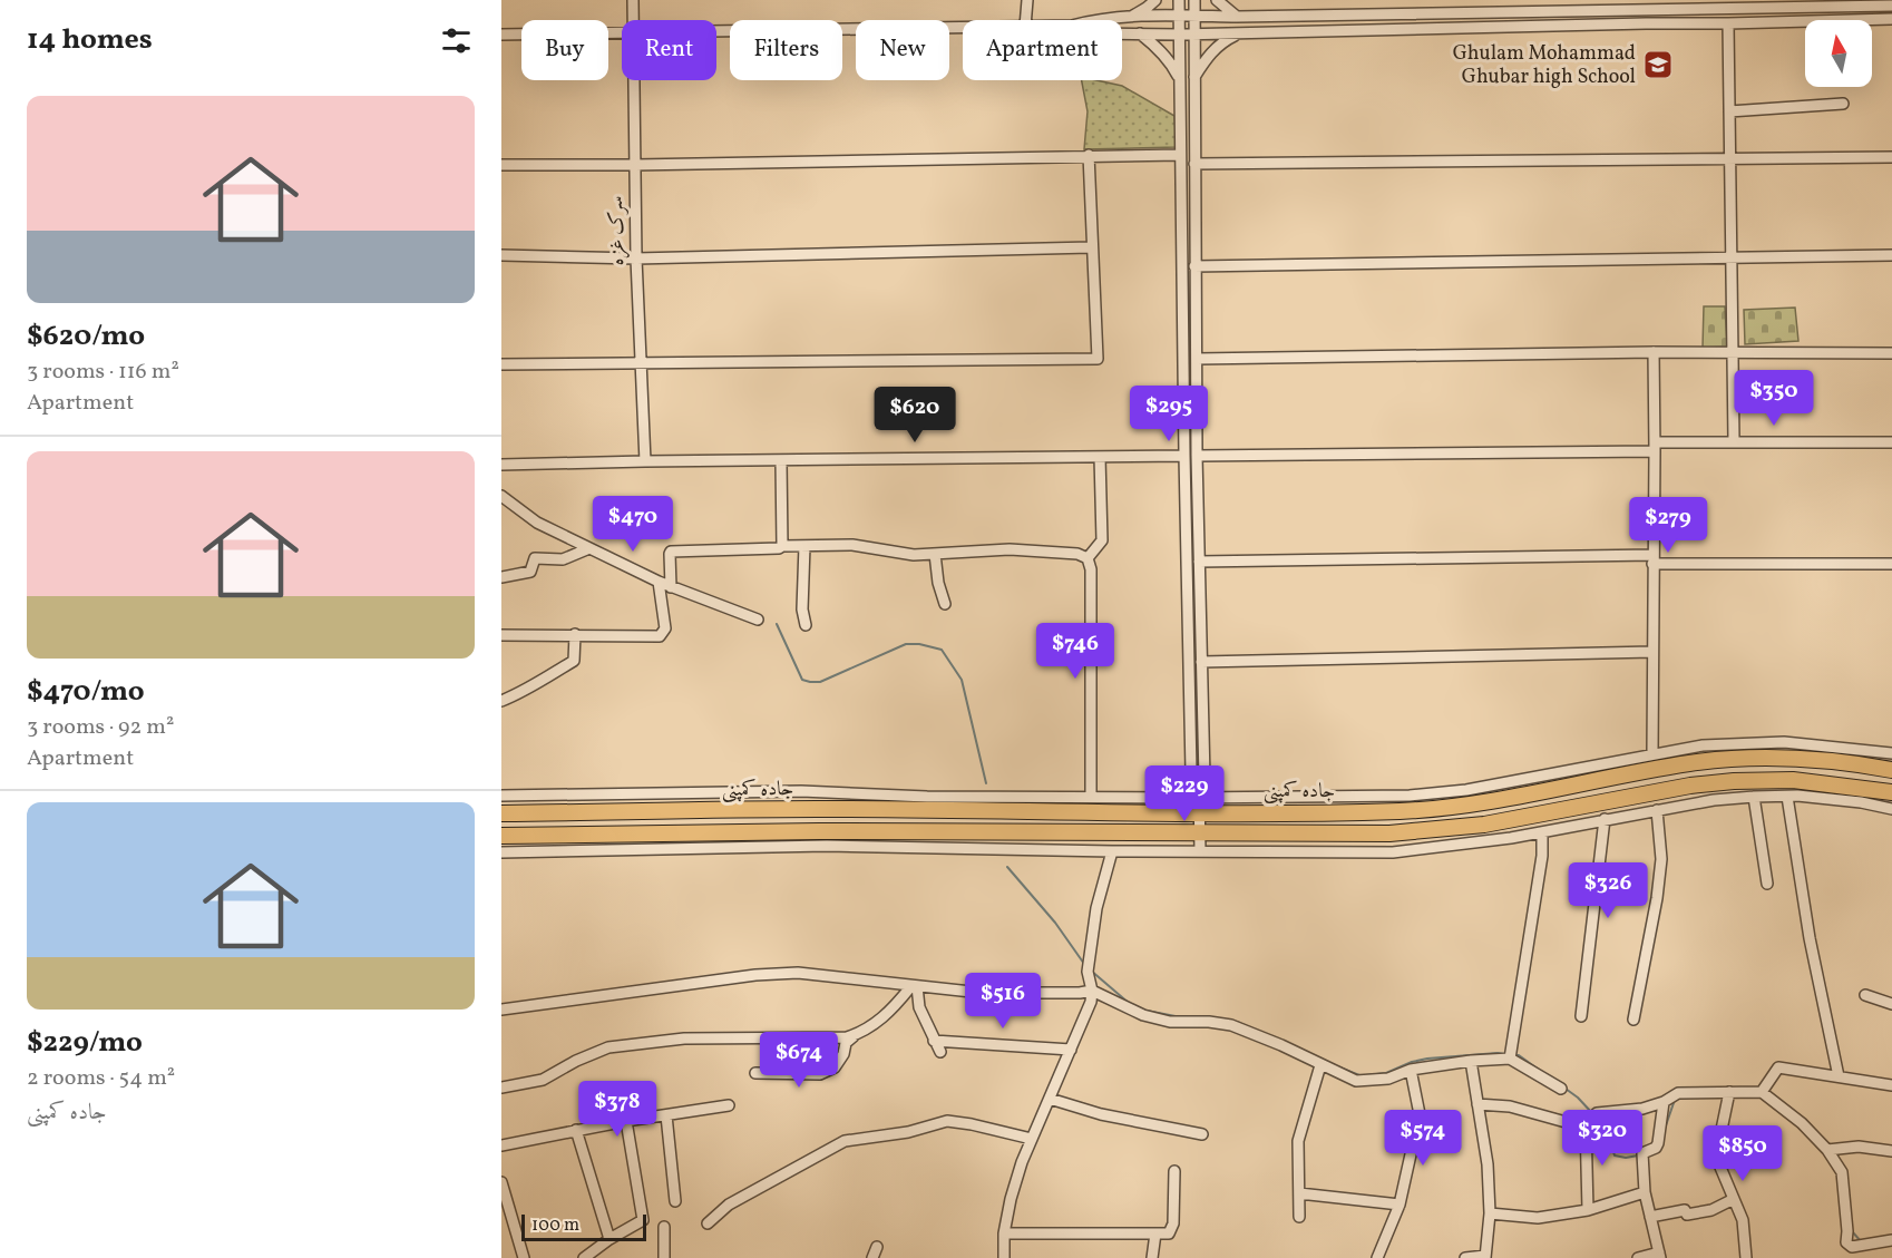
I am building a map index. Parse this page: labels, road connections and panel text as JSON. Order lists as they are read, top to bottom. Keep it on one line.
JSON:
{"streets":{"highway":["جاده کمپنی"],"street":["سرک غزه"]},"places":{"school or university":["Ghulam Mohammad Ghubar high School"]},"scale_bar":"100 m","north":"top","page":{"heading":"14 homes","chip":["Buy","Rent","Filters","New","Apartment"],"list":[{"name":"$620/mo","note":"3 rooms · 116 m² · Apartment"},{"name":"$470/mo","note":"3 rooms · 92 m² · Apartment"},{"name":"$229/mo","note":"2 rooms · 54 m² · جاده کمپنی"}],"price":["$350","$295","$620","$470","$279","$746","$229","$326","$516","$674","$378","$574","$320","$850"],"scale":"100 m"}}
